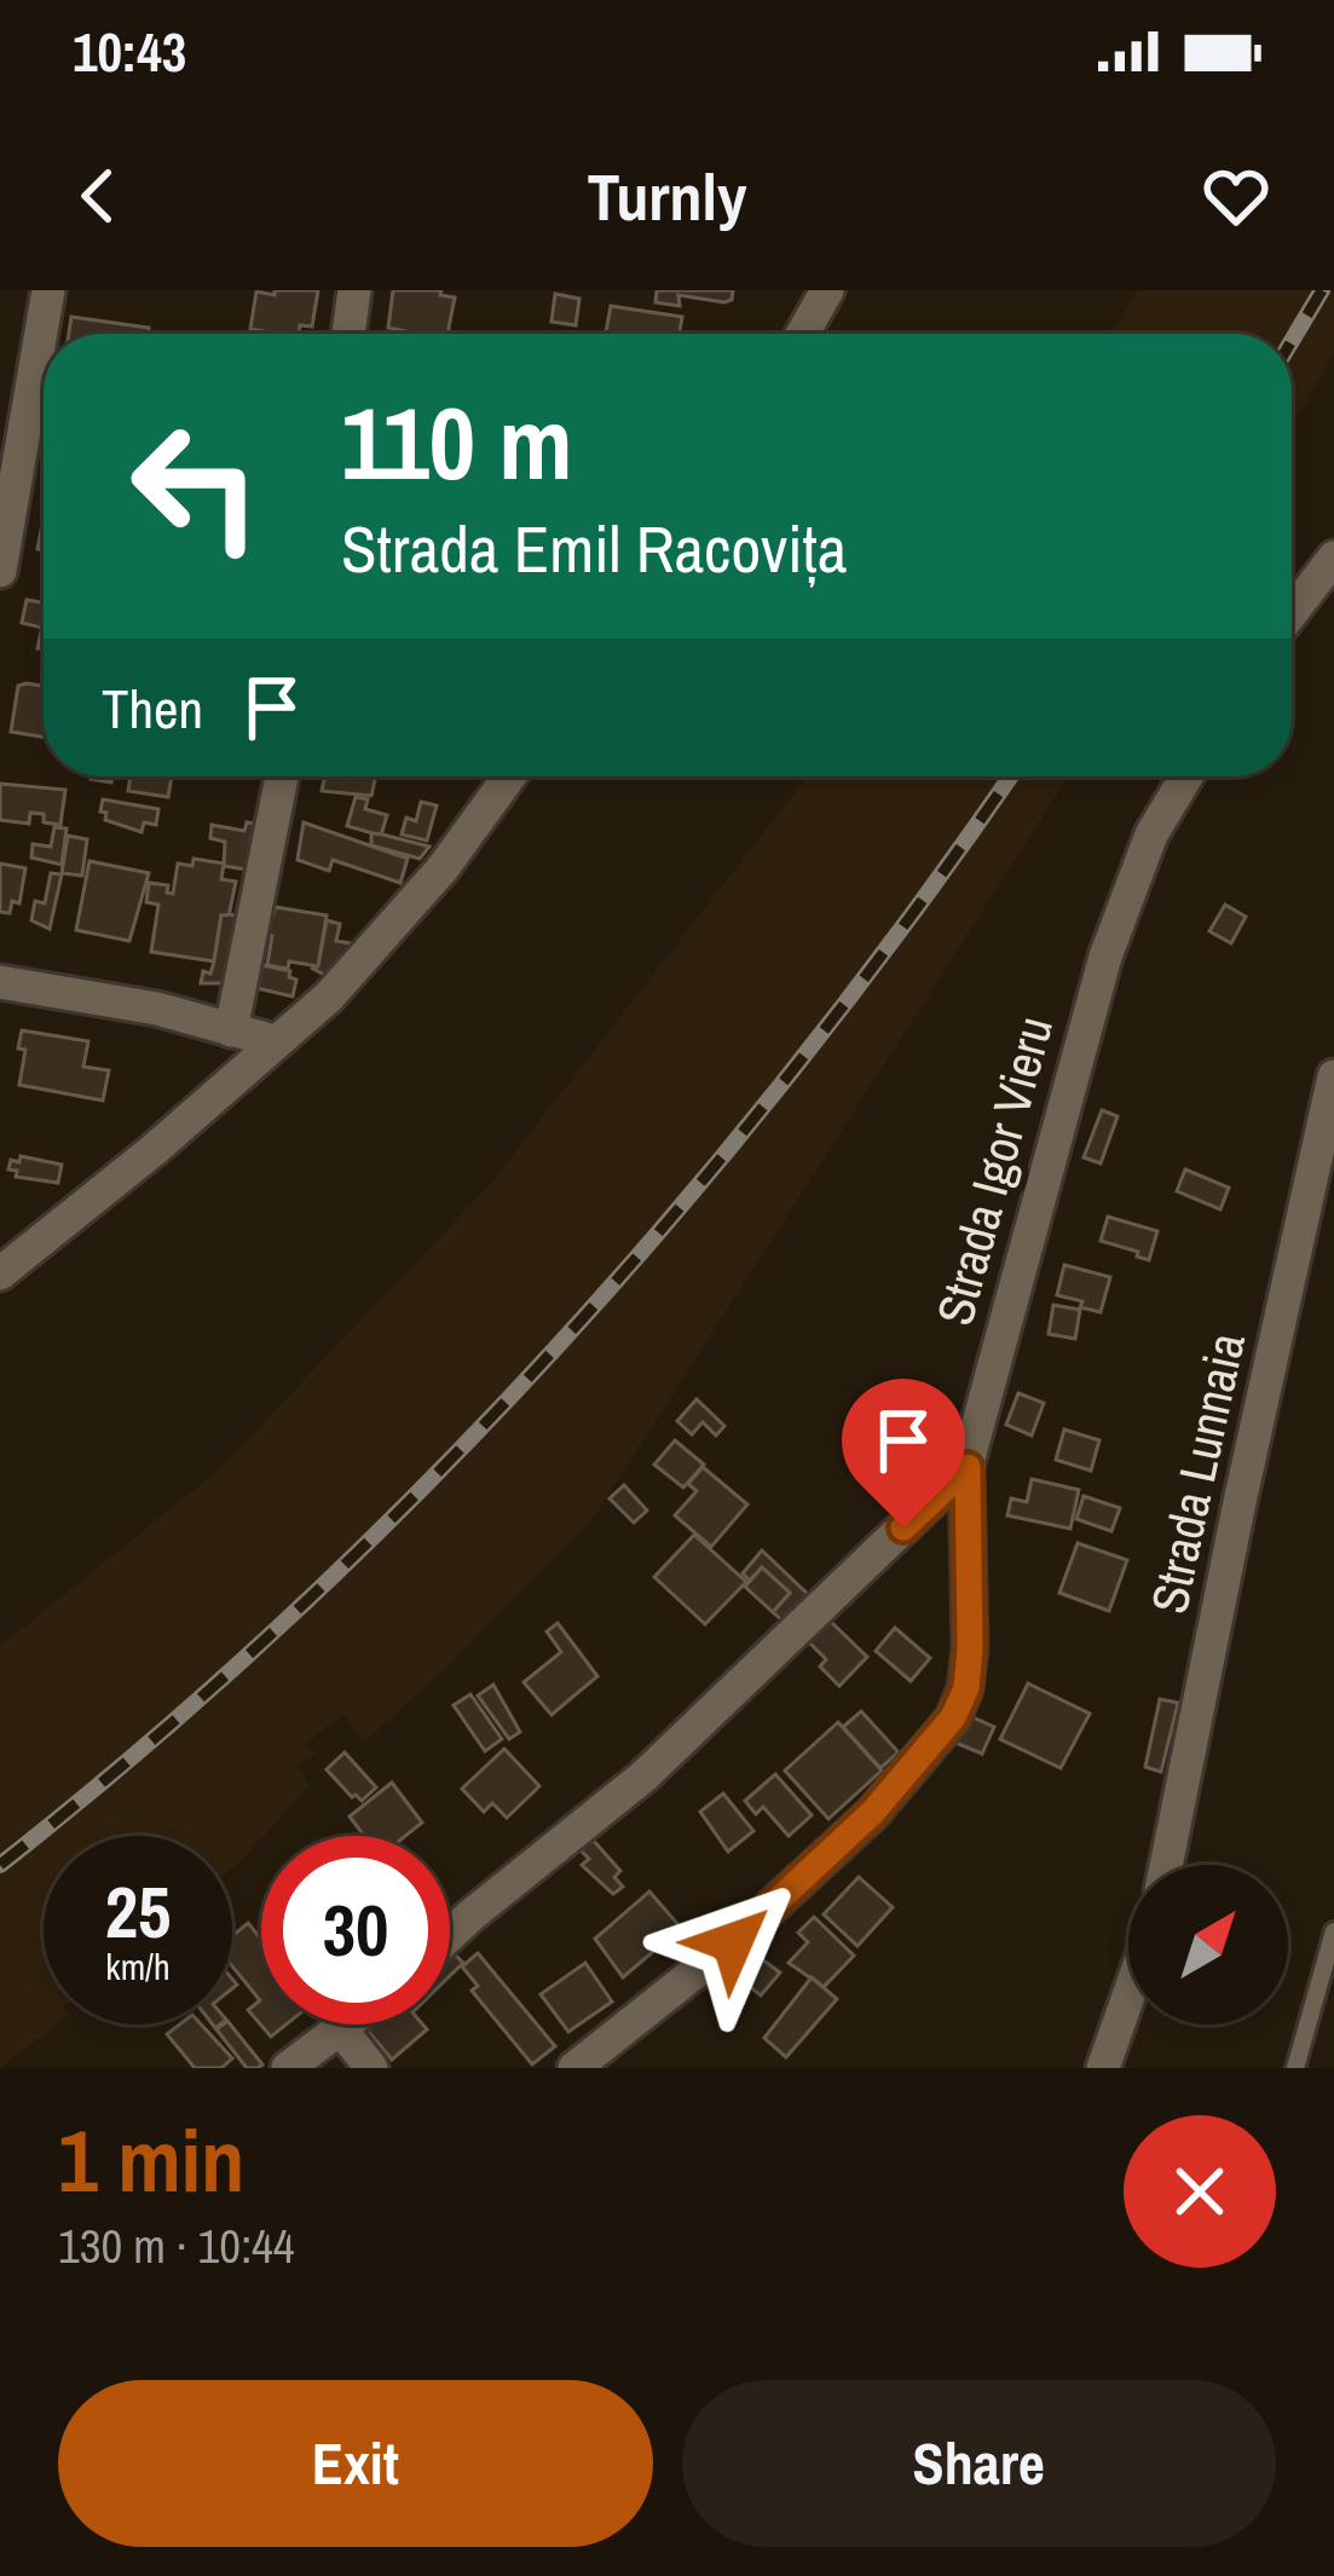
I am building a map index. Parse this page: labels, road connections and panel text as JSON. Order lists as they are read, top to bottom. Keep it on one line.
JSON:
{"streets":{"street":["Strada Igor Vieru","Strada Lunnaia"]},"north":"top right","page":{"status":"10:43","header":"Turnly","turn":["110 m","Strada Emil Racovița"],"then":"Then","speed":"25 km/h","limit":"30","heading":["1 min","130 m · 10:44"],"buttons":["Exit","Share"]}}
